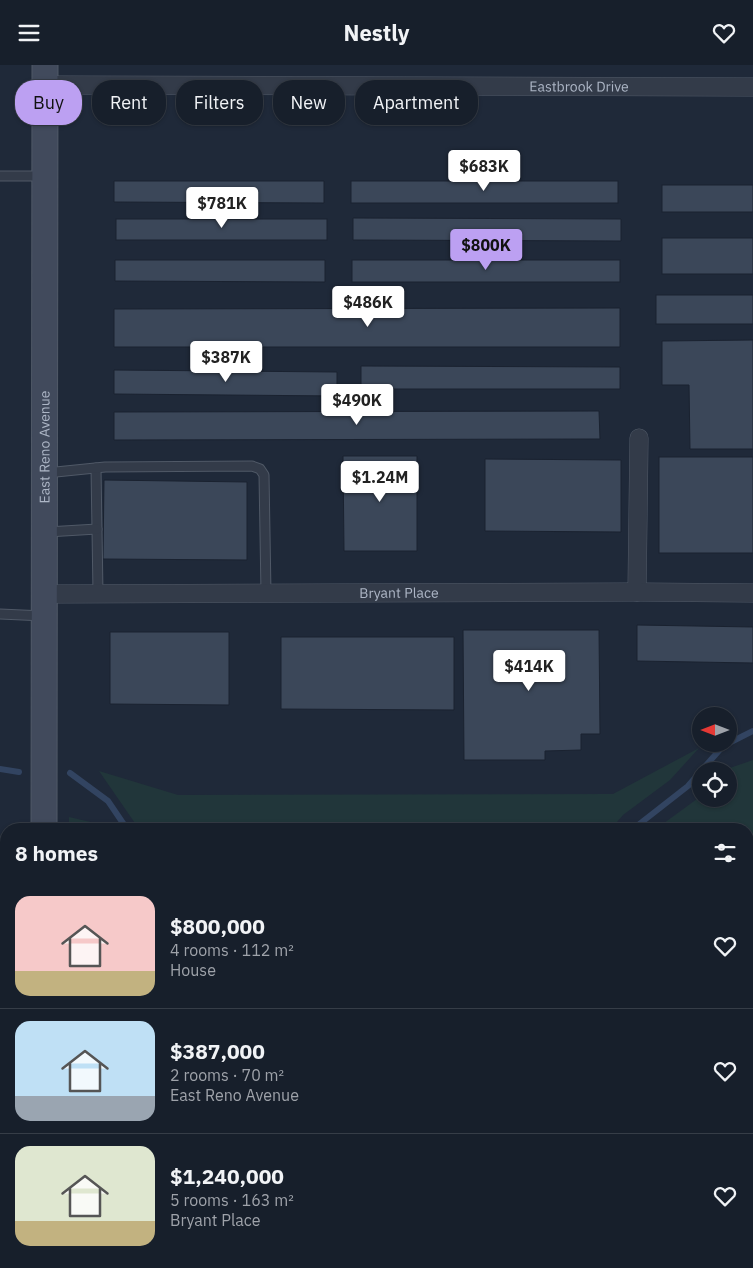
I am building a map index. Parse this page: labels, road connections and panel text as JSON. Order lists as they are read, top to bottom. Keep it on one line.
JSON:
{"streets":{"main road":["East Reno Avenue"],"street":["Eastbrook Drive","Bryant Place"]},"crossings":[["Eastbrook Drive","East Reno Avenue"],["East Reno Avenue","Bryant Place"]],"north":"left","page":{"header":"Nestly","chip":["Buy","Rent","Filters","New","Apartment"],"price":["$683K","$781K","$800K","$486K","$387K","$490K","$1.24M","$414K"],"heading":"8 homes","list":[{"name":"$800,000","note":"4 rooms · 112 m² · House"},{"name":"$387,000","note":"2 rooms · 70 m² · East Reno Avenue"},{"name":"$1,240,000","note":"5 rooms · 163 m² · Bryant Place"}]}}
